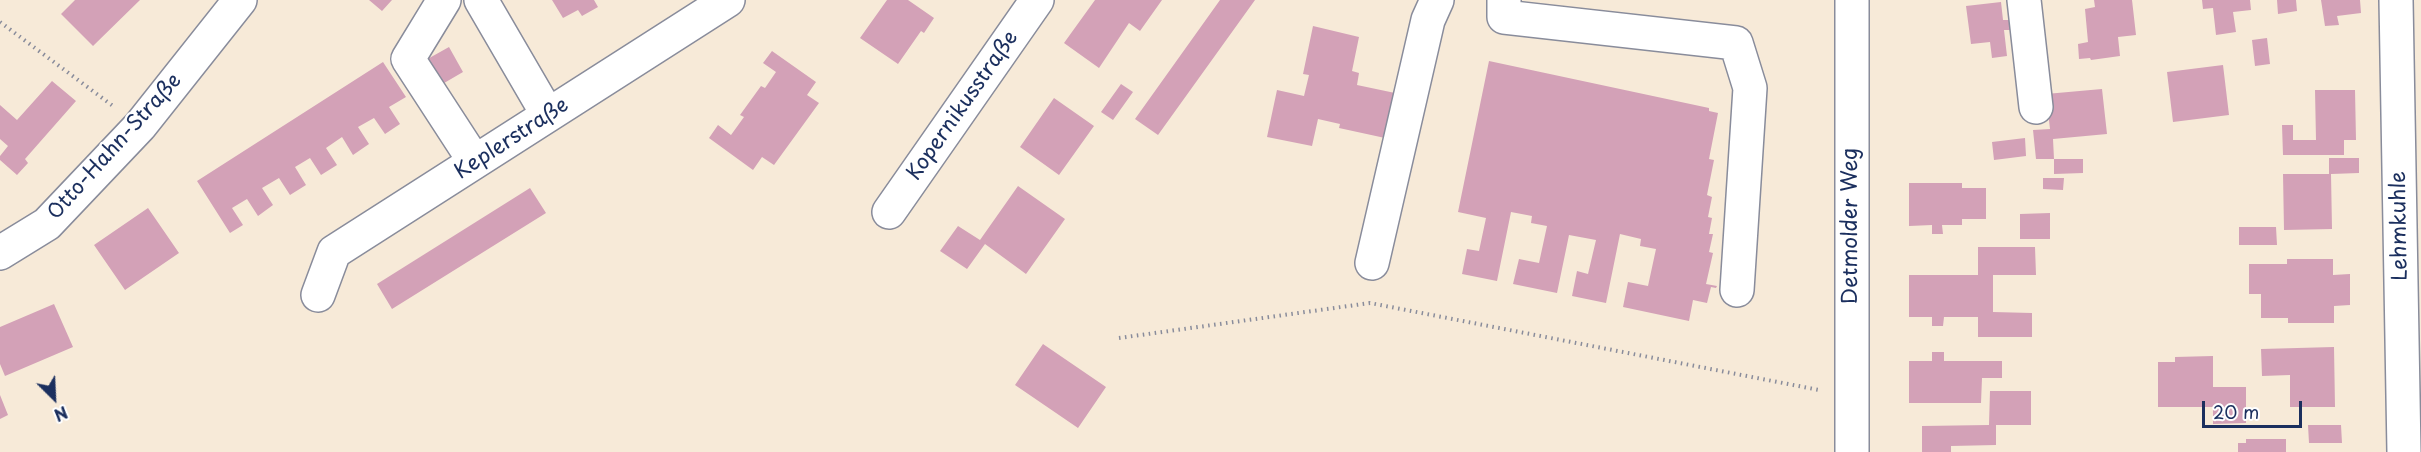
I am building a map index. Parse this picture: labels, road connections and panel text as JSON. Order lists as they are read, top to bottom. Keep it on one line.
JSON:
{"streets":{"street":["Kopernikusstraße","Keplerstraße","Otto-Hahn-Straße","Detmolder Weg","Lehmkuhle"]},"scale_bar":"20 m","north":"bottom right"}
